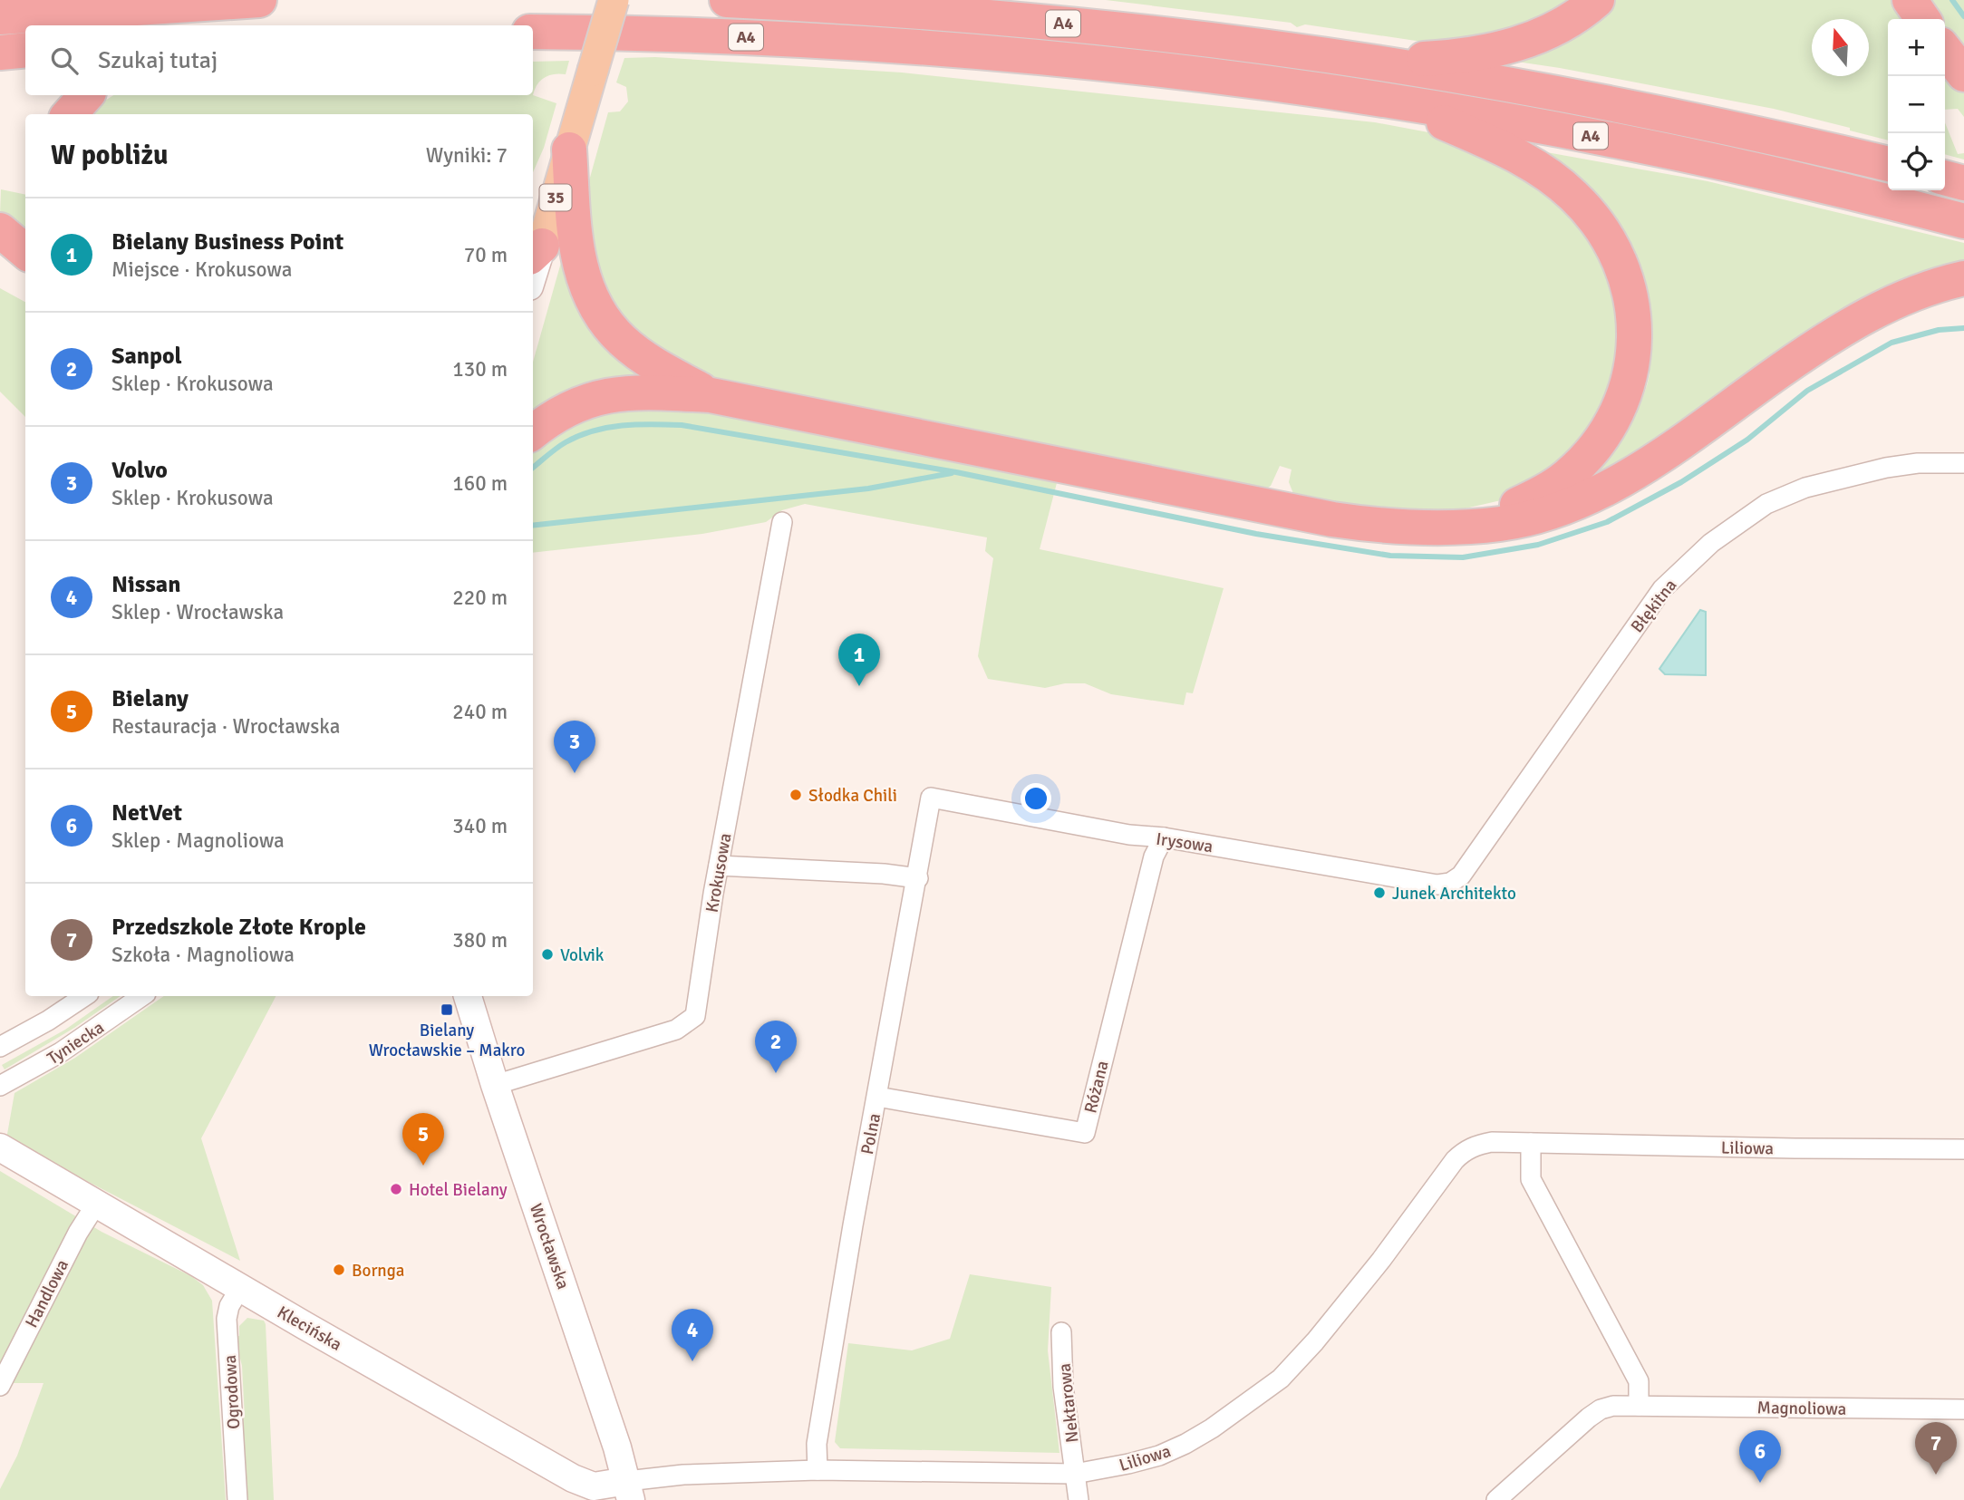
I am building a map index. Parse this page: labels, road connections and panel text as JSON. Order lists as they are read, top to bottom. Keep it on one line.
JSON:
{"streets":{"highway":["А4","A4"],"main road":["35"],"street":["Błękitna","Irysowa","Krokusowa","Tyniecka","Różana","Polna","Liliowa","Wrocławska","Handlowa","Klecińska","Ogrodowa","Nektarowa","Magnoliowa"]},"crossings":[["А4","A4"],["Błękitna","Irysowa"],["Irysowa","Różana"],["Irysowa","Polna"],["Krokusowa","Wrocławska"],["Różana","Polna"],["Polna","Liliowa"],["Liliowa","Wrocławska"],["Liliowa","Klecińska"],["Liliowa","Nektarowa"],["Wrocławska","Klecińska"],["Handlowa","Klecińska"],["Klecińska","Ogrodowa"]],"places":{"other":["Słodka Chili","Junek Architekto","Volvik","Hotel Bielany","Bornga"],"transit":["Bielany Wrocławskie – Makro"]},"north":"top","page":{"map_buttons":["+","−"],"search":"Szukaj tutaj","heading":["W pobliżu","Wyniki: 7"],"list":[{"mark":"1","name":"Bielany Business Point","note":"Miejsce · Krokusowa","value":"70 m"},{"mark":"2","name":"Sanpol","note":"Sklep · Krokusowa","value":"130 m"},{"mark":"3","name":"Volvo","note":"Sklep · Krokusowa","value":"160 m"},{"mark":"4","name":"Nissan","note":"Sklep · Wrocławska","value":"220 m"},{"mark":"5","name":"Bielany","note":"Restauracja · Wrocławska","value":"240 m"},{"mark":"6","name":"NetVet","note":"Sklep · Magnoliowa","value":"340 m"},{"mark":"7","name":"Przedszkole Złote Krople","note":"Szkoła · Magnoliowa","value":"380 m"}],"pins":["1","3","2","5","4","7","6"]}}
